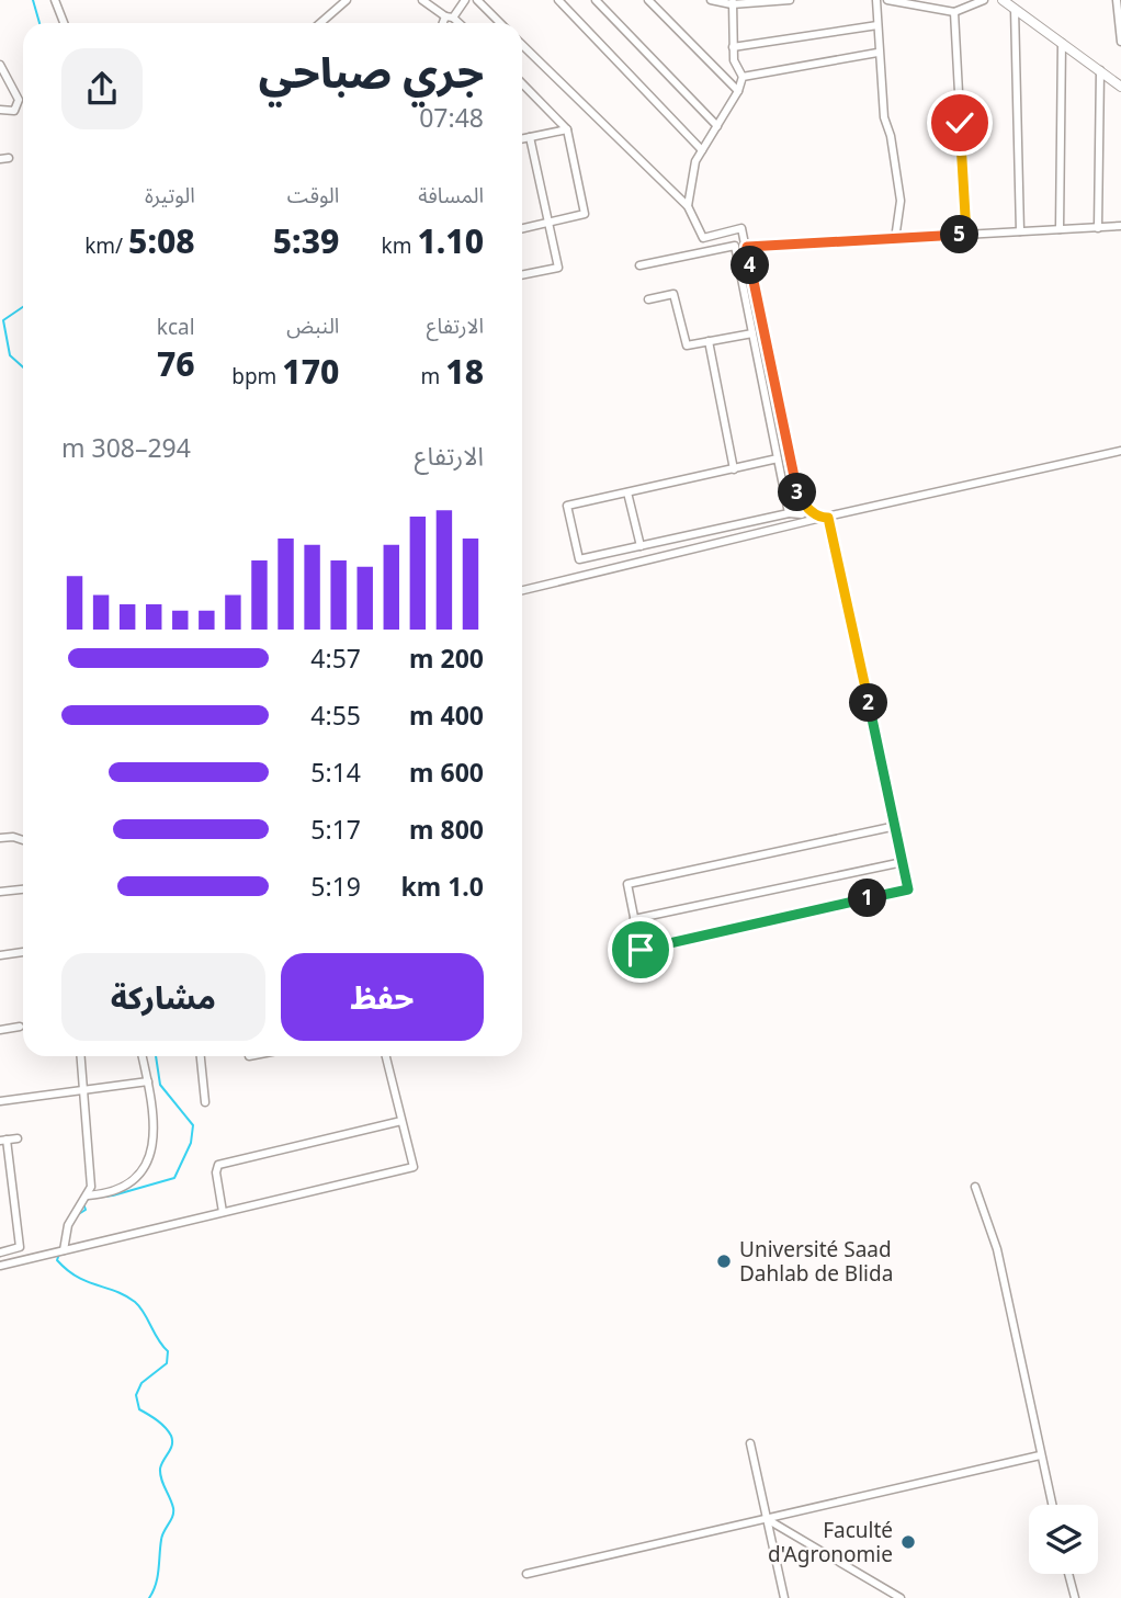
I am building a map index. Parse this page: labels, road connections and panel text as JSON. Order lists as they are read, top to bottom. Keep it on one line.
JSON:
{"places":["Université Saad Dahlab de Blida","Faculté d'Agronomie"],"page":{"heading":["جري صباحي","07:48"],"stats":[["المسافة","1.10 km"],["الوقت","5:39"],["الوتيرة","5:08 /km"],["الارتفاع","18 m"],["النبض","170 bpm"],["kcal","76"]],"pins":["5","4","3","2","1"],"chart":["الارتفاع","294–308 m"],"list":[{"name":"200 m","note":"4:57"},{"name":"400 m","note":"4:55"},{"name":"600 m","note":"5:14"},{"name":"800 m","note":"5:17"},{"name":"1.0 km","note":"5:19"}],"buttons":["حفظ","مشاركة"]}}
